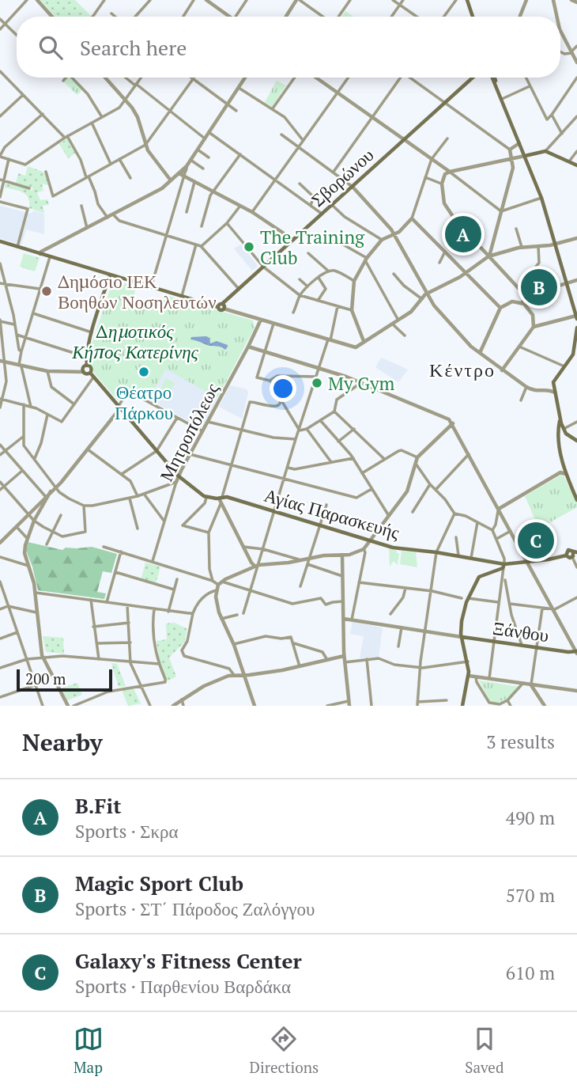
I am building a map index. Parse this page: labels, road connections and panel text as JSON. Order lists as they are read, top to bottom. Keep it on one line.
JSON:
{"streets":{"main road":["Σβορώνου","Αγίας Παρασκευής","Ξάνθου"],"street":["Μητροπόλεως"]},"districts":["Κέντρο"],"parks":["Δημοτικός Κήπος Κατερίνης"],"places":["The Training Club","Δημόσιο ΙΕΚ Βοηθών Νοσηλευτών","Θέατρο Πάρκου","My Gym"],"scale_bar":"200 m","page":{"search":"Search here","pins":["A","B","C"],"scale":"200 m","heading":["Nearby","3 results"],"list":[{"mark":"A","name":"B.Fit","note":"Sports · Σκρα","value":"490 m"},{"mark":"B","name":"Magic Sport Club","note":"Sports · ΣΤ΄ Πάροδος Ζαλόγγου","value":"570 m"},{"mark":"C","name":"Galaxy's Fitness Center","note":"Sports · Παρθενίου Βαρδάκα","value":"610 m"}],"nav":["Map","Directions","Saved"]}}
